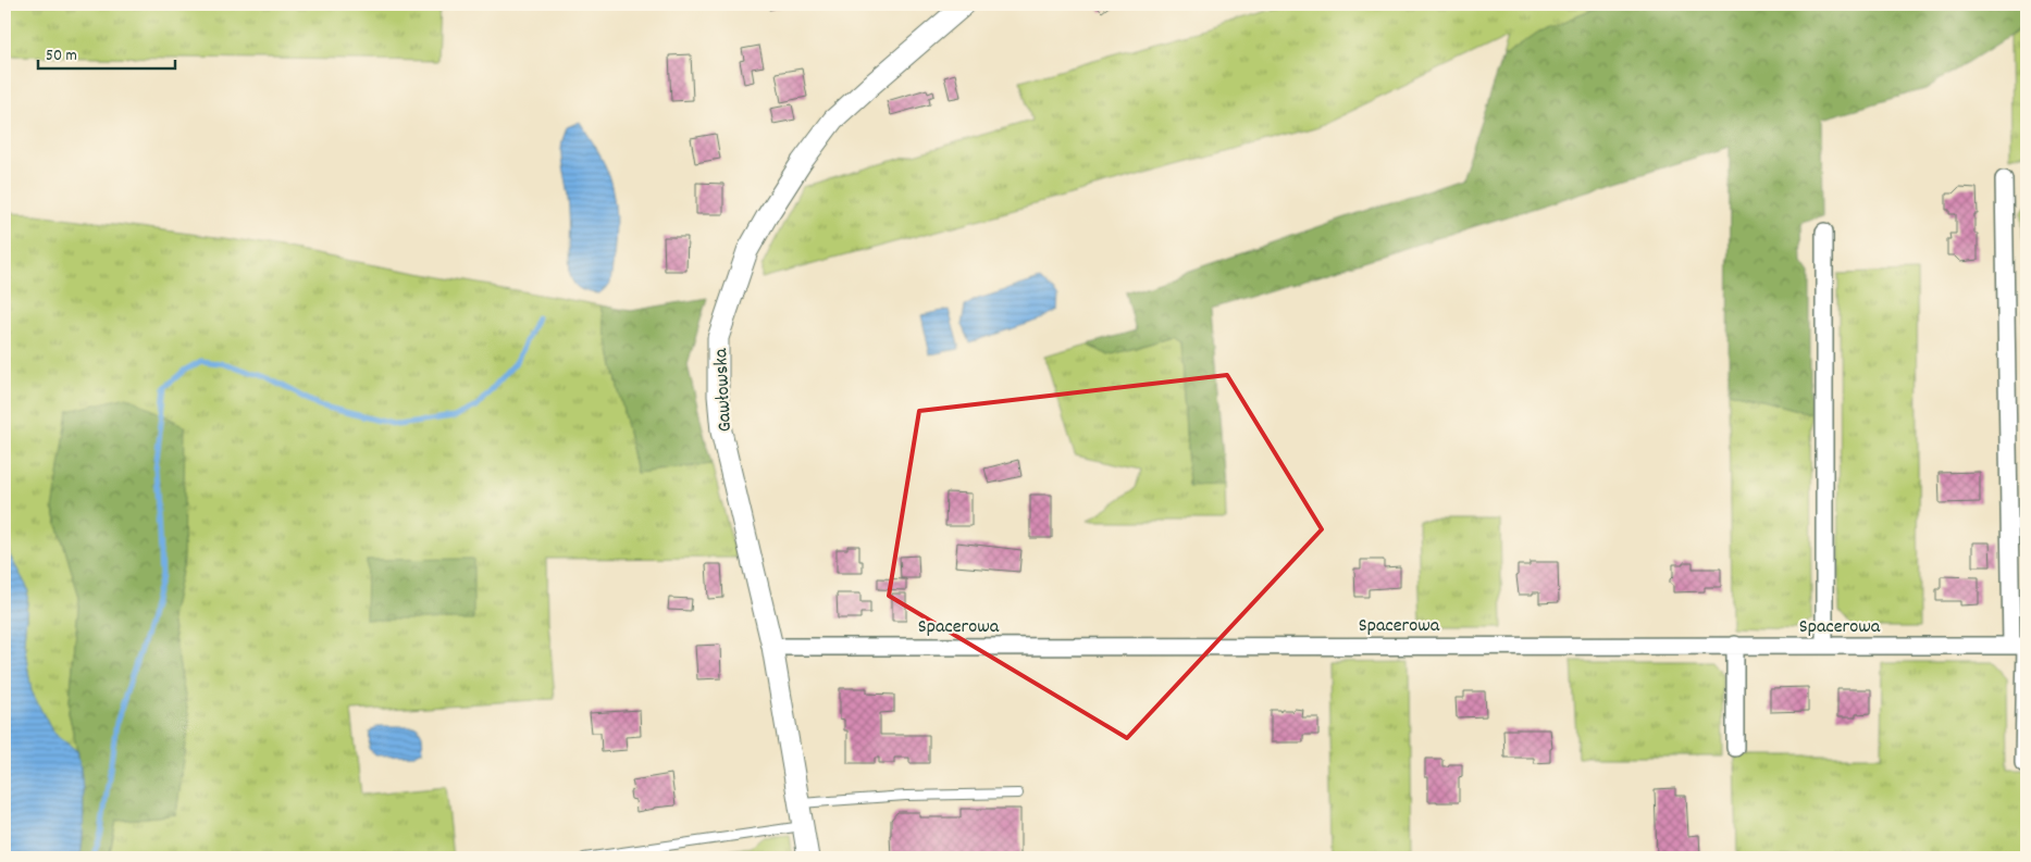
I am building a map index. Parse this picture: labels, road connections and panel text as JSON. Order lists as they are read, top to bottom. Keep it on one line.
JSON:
{"streets":{"street":["Gawłowska","Spacerowa"]},"crossings":[["Gawłowska","Spacerowa"]],"scale_bar":"50 m"}
